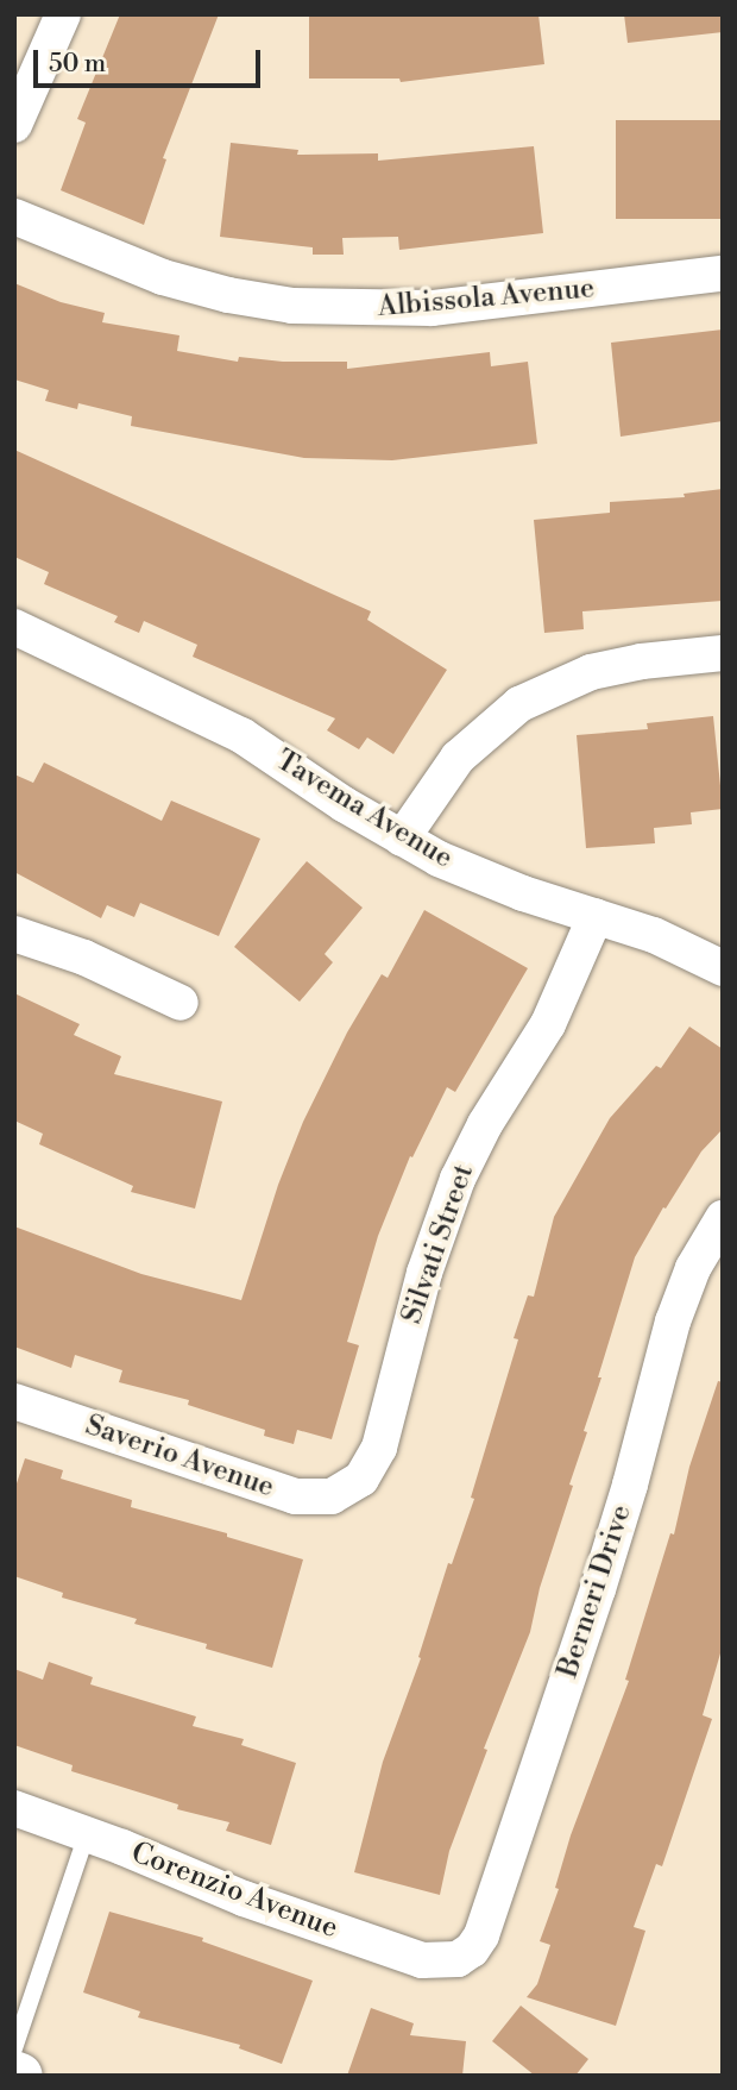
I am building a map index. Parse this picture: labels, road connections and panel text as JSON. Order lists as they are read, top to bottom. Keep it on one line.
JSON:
{"streets":{"street":["Albissola Avenue","Tavema Avenue","Silvati Street","Saverio Avenue","Berneri Drive","Corenzio Avenue"]},"crossings":[["Tavema Avenue","Silvati Street"],["Silvati Street","Saverio Avenue"],["Berneri Drive","Corenzio Avenue"]],"scale_bar":"50 m"}
